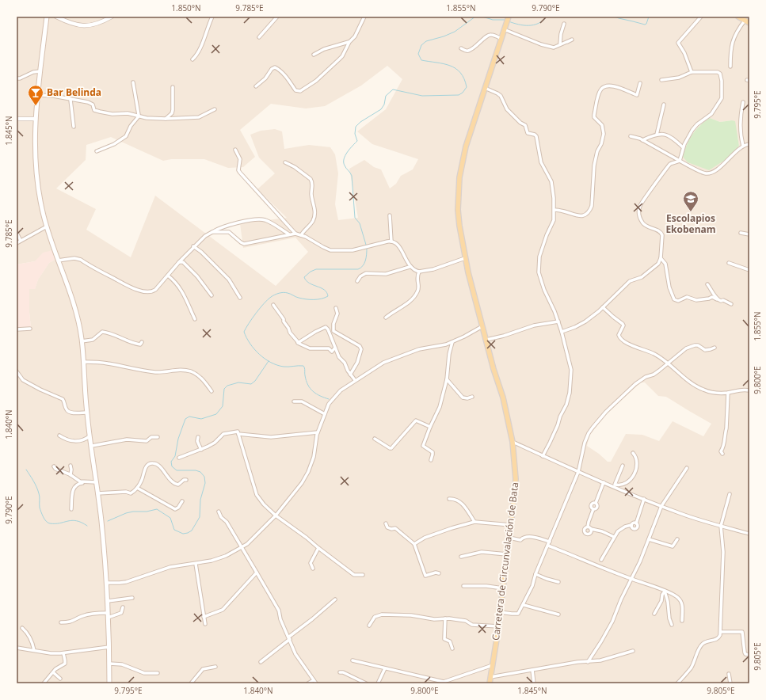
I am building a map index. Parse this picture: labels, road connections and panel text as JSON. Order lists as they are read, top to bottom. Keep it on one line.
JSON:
{"streets":{"main road":["Carretera de Circunvalación de Bata"]},"places":{"bar":["Bar Belinda"],"school or university":["Escolapios Ekobenam"]},"coordinates":["1.850°N","9.785°E","1.855°N","9.790°E","9.795°E","1.845°N","9.800°E","1.840°N","9.805°E"]}
